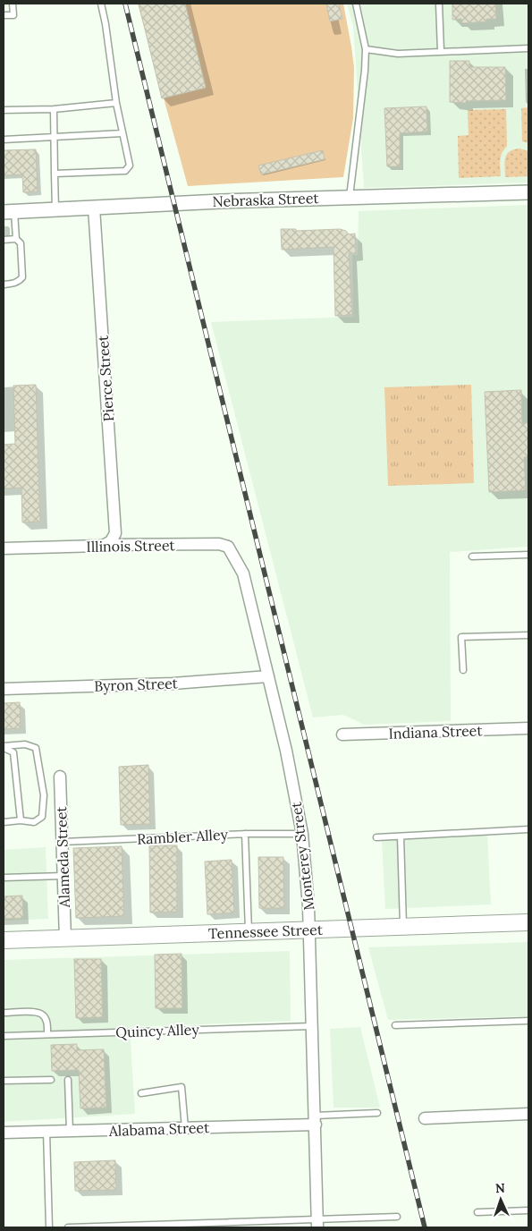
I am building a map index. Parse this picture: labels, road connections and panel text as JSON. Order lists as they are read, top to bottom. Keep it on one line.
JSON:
{"streets":{"main road":["Tennessee Street"],"street":["Nebraska Street","Pierce Street","Illinois Street","Byron Street","Indiana Street","Monterey Street","Alameda Street","Alabama Street"],"lane":["Rambler Alley","Quincy Alley"]},"crossings":[["Nebraska Street","Pierce Street"],["Pierce Street","Illinois Street"],["Illinois Street","Monterey Street"],["Byron Street","Monterey Street"],["Rambler Alley","Monterey Street"],["Rambler Alley","Alameda Street"],["Monterey Street","Tennessee Street"],["Monterey Street","Quincy Alley"],["Monterey Street","Alabama Street"],["Alameda Street","Tennessee Street"]],"north":"top"}
